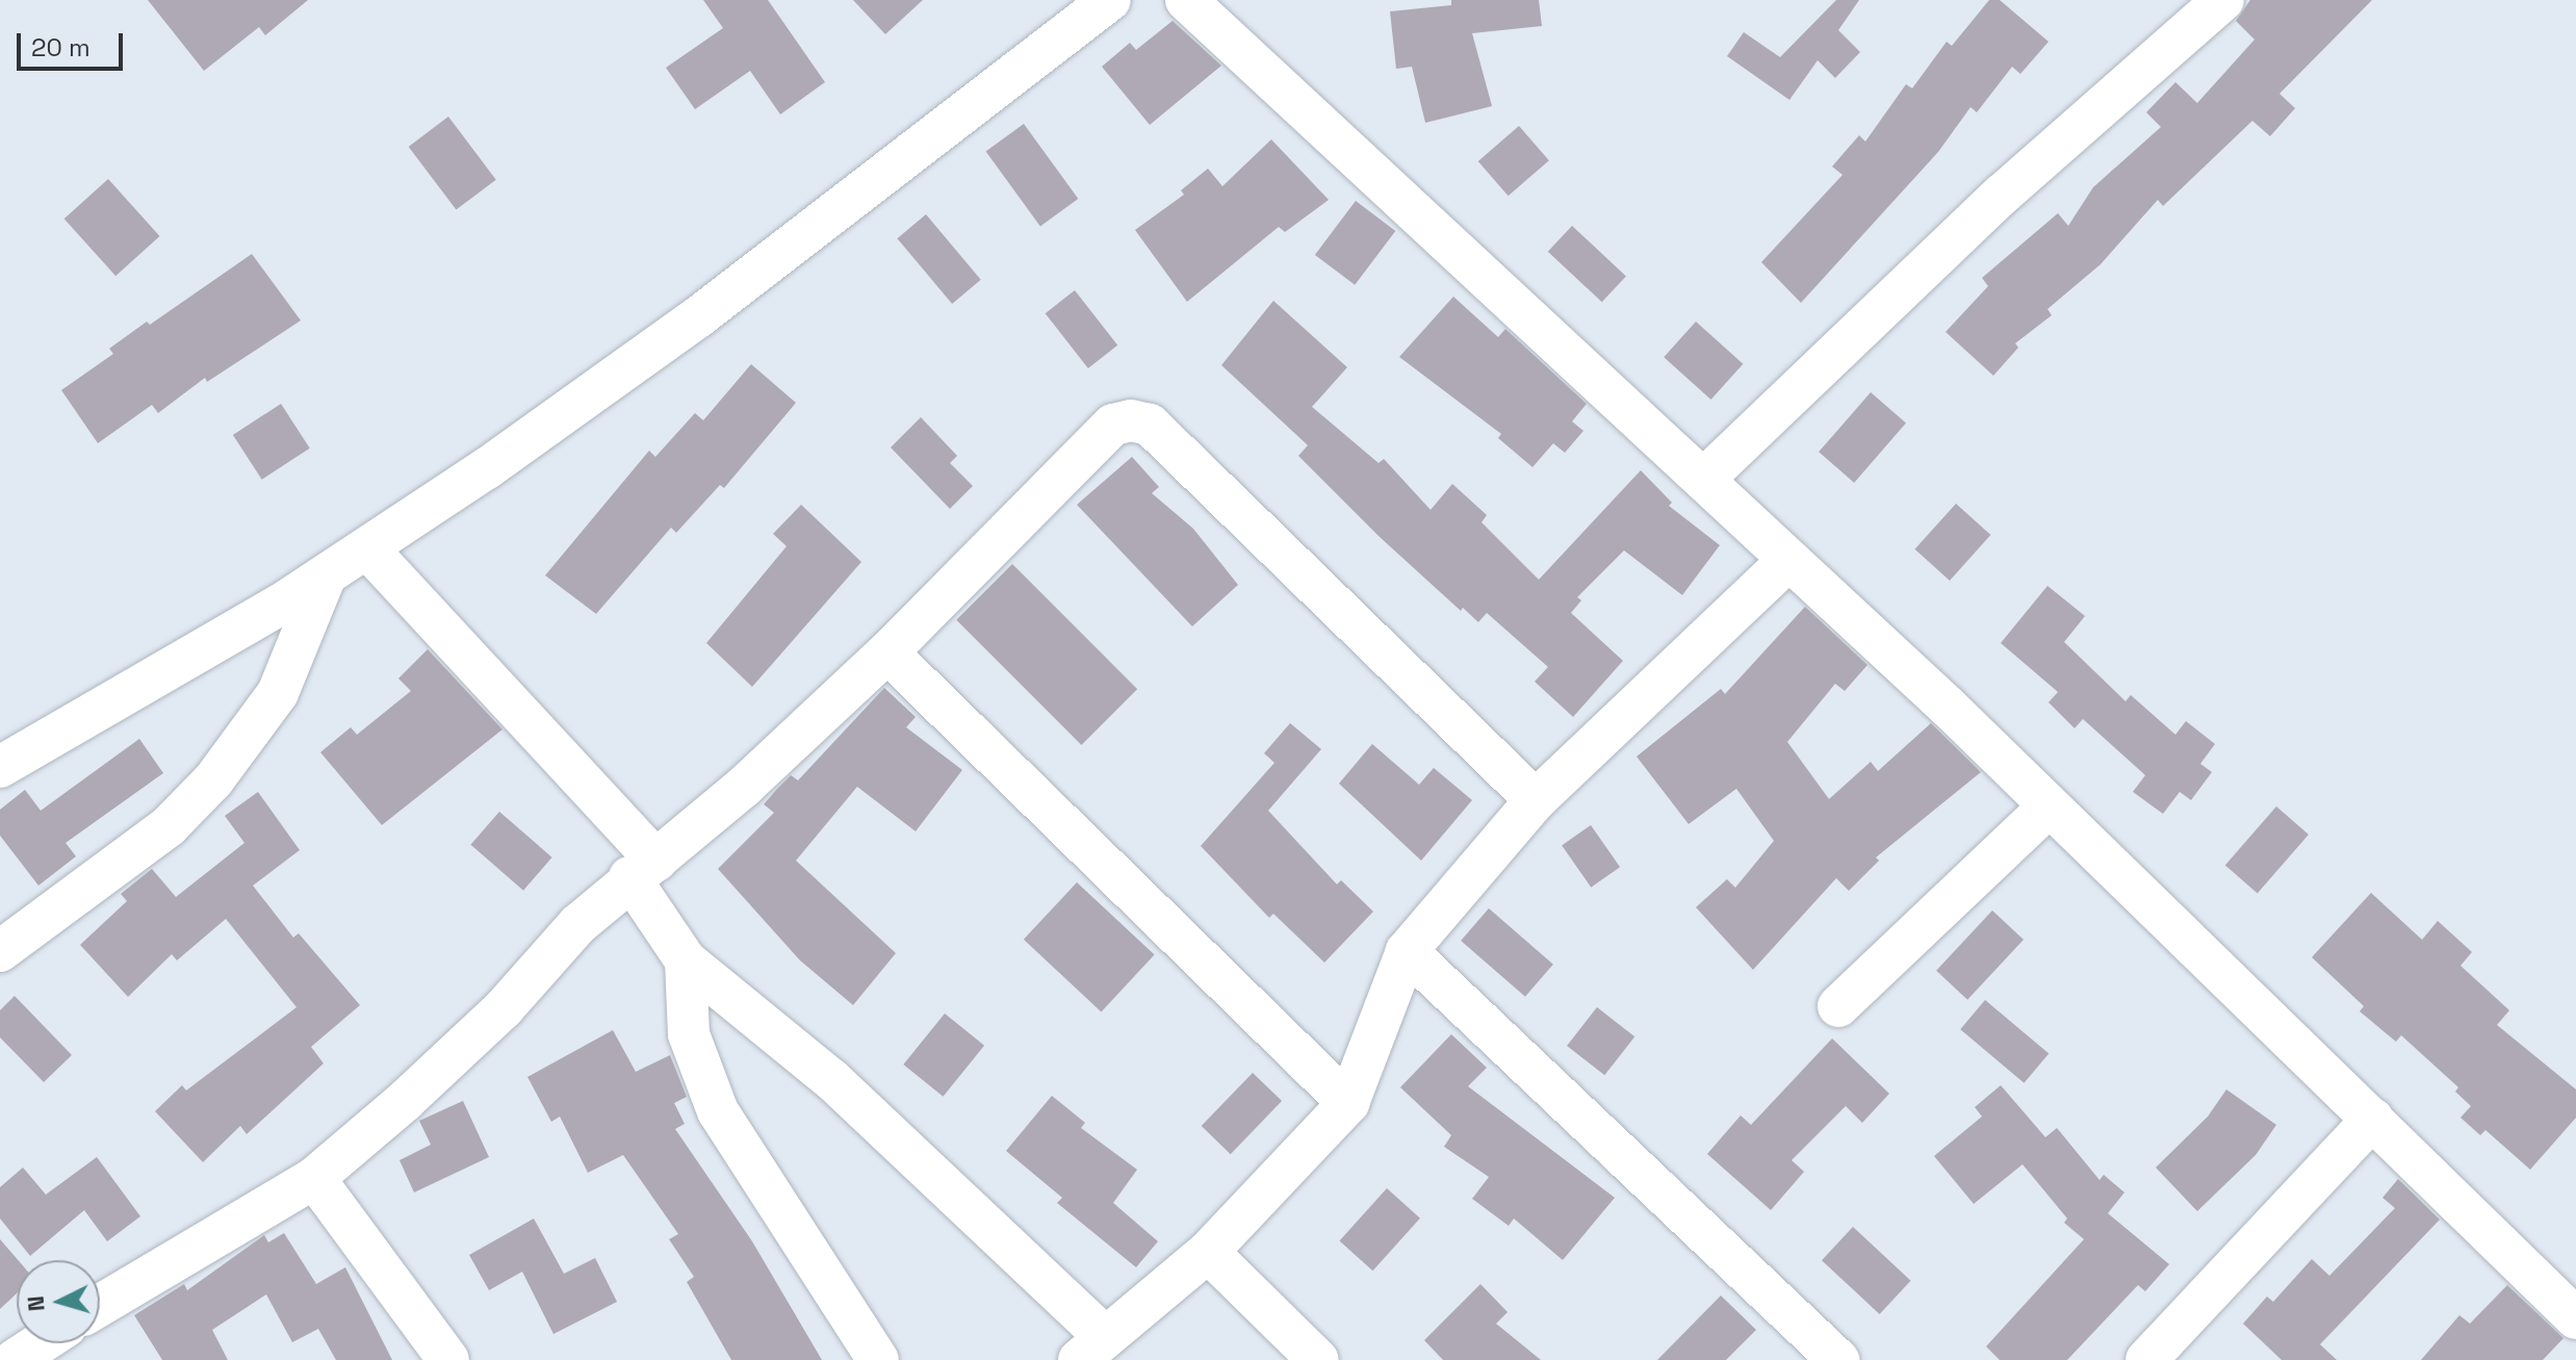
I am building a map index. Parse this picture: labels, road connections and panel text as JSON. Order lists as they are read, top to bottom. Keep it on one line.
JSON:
{"scale_bar":"20 m","north":"left"}
